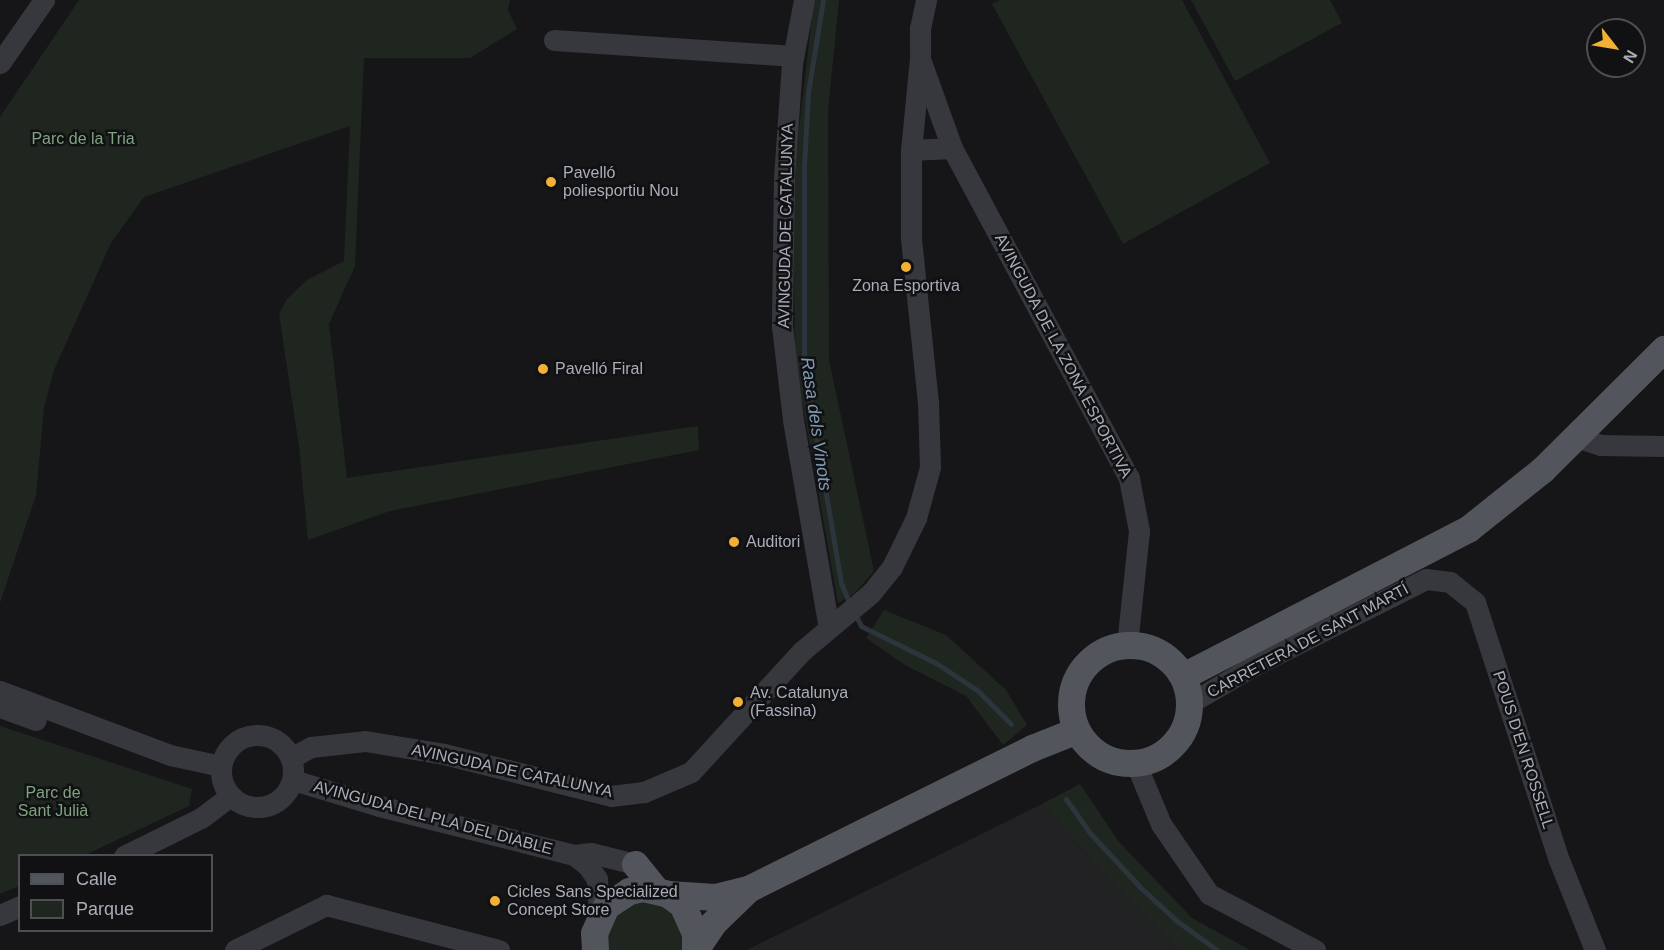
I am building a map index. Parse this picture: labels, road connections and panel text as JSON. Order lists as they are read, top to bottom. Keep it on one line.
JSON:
{"streets":{"main road":["AVINGUDA DEL PLA DEL DIABLE"],"street":["AVINGUDA DE CATALUNYA","AVINGUDA DE LA ZONA ESPORTIVA","CARRETERA DE SANT MARTÍ","POUS D'EN ROSSELL"]},"crossings":[["AVINGUDA DE CATALUNYA","AVINGUDA DEL PLA DEL DIABLE"],["AVINGUDA DE LA ZONA ESPORTIVA","CARRETERA DE SANT MARTÍ"],["CARRETERA DE SANT MARTÍ","POUS D'EN ROSSELL"]],"water":["Rasa dels Vinots"],"parks":["Parc de la Tria","Parc de Sant Julià"],"places":["Pavelló poliesportiu Nou","Zona Esportiva","Pavelló Firal","Auditori","Av. Catalunya (Fassina)","Cicles Sans Specialized Concept Store"],"legend":["Calle","Parque"],"north":"bottom right"}
